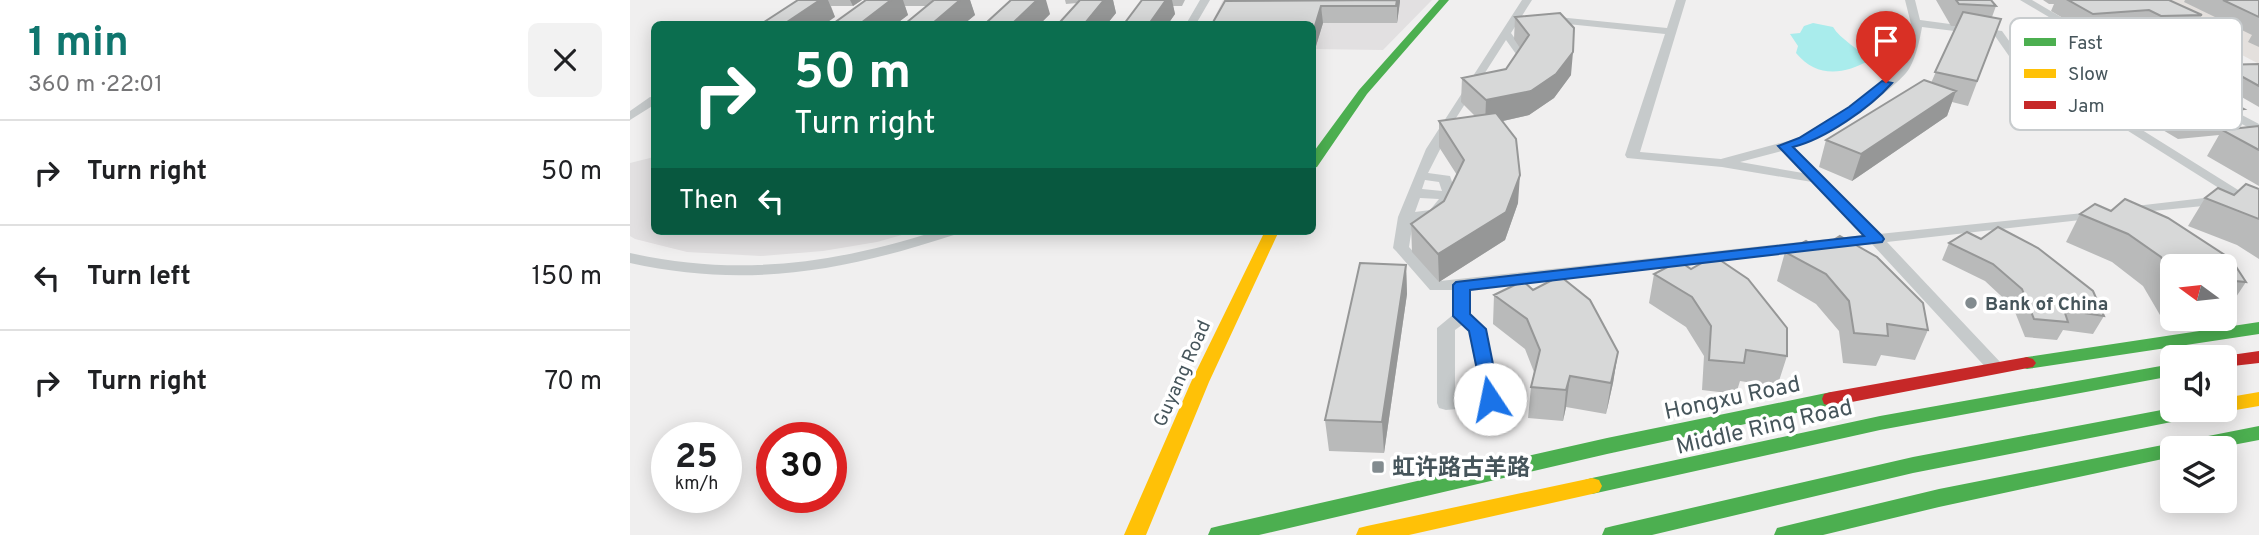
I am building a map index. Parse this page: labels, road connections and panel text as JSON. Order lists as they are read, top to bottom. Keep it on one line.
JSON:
{"streets":{"main road":["Guyang Road","Hongxu Road","Middle Ring Road"]},"places":{"other":["Bank of China"],"transit":["虹许路古羊路"]},"legend":["Fast","Slow","Jam"],"north":"left","page":{"heading":["1 min","360 m · 22:01"],"turn":["50 m","Turn right"],"list":[{"name":"Turn right","value":"50 m"},{"name":"Turn left","value":"150 m"},{"name":"Turn right","value":"70 m"}],"then":"Then","speed":"25 km/h","limit":"30"}}
